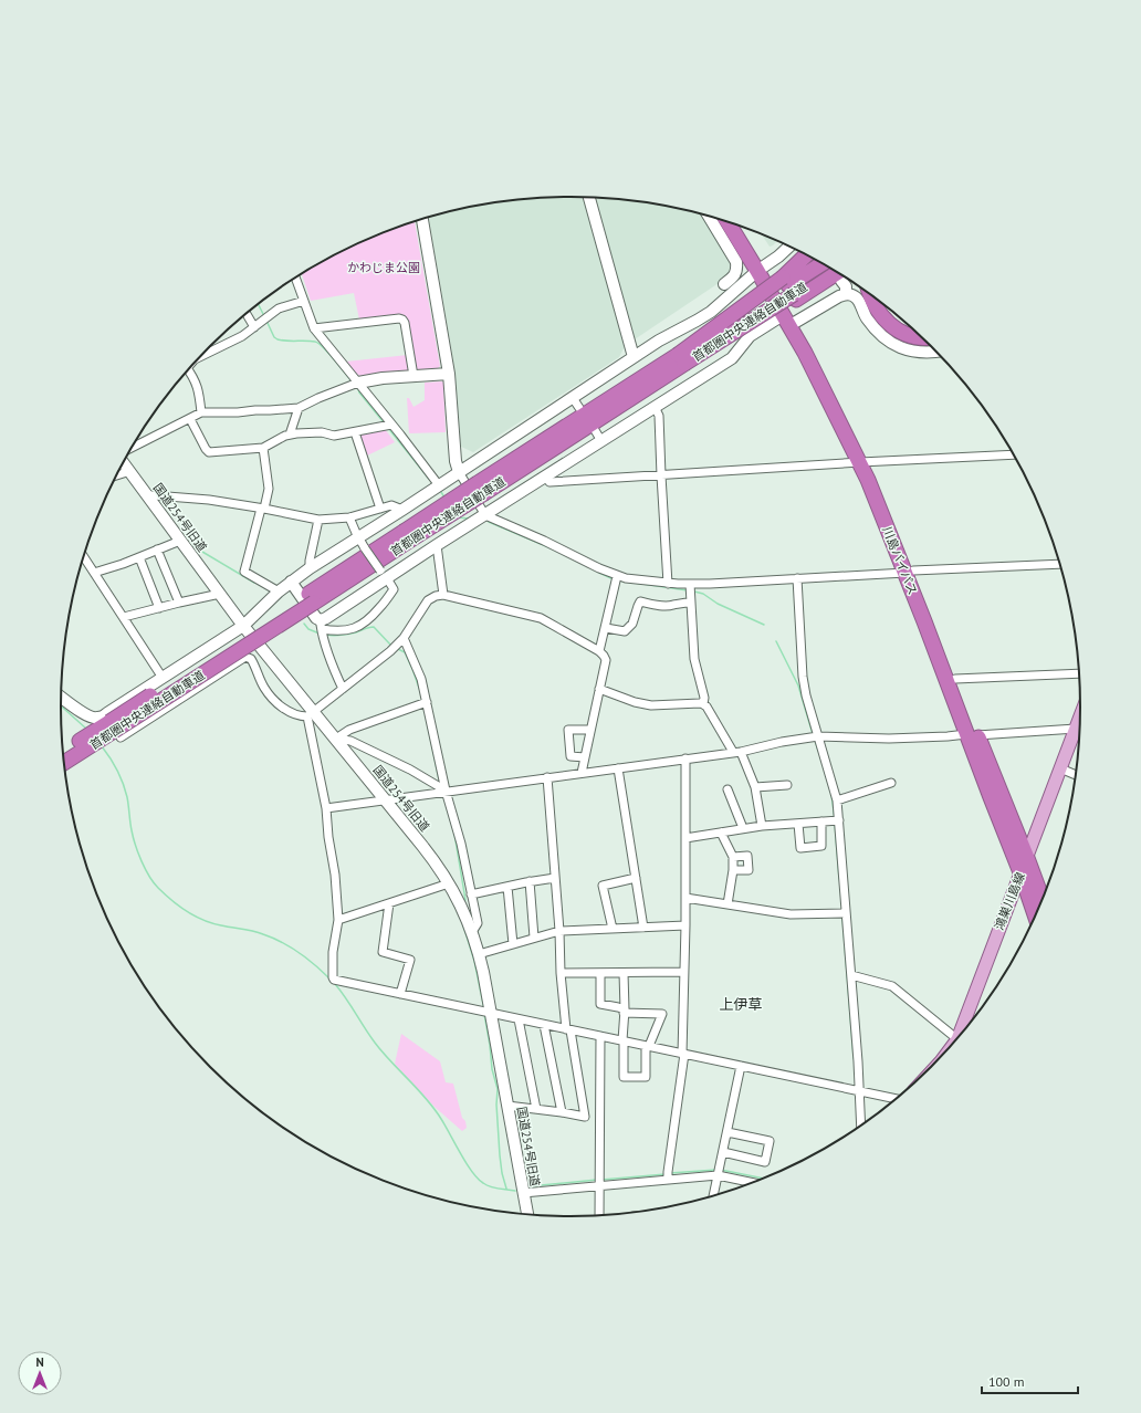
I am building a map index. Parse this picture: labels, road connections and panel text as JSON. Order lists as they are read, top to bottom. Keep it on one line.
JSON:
{"streets":{"highway":["首都圏中央連絡自動車道","川島バイパス"],"main road":["鴻巣川島線"],"street":["国道254号旧道"]},"crossings":[["川島バイパス","鴻巣川島線"]],"districts":["上伊草"],"parks":["かわじま公園"],"scale_bar":"100 m","north":"top"}
